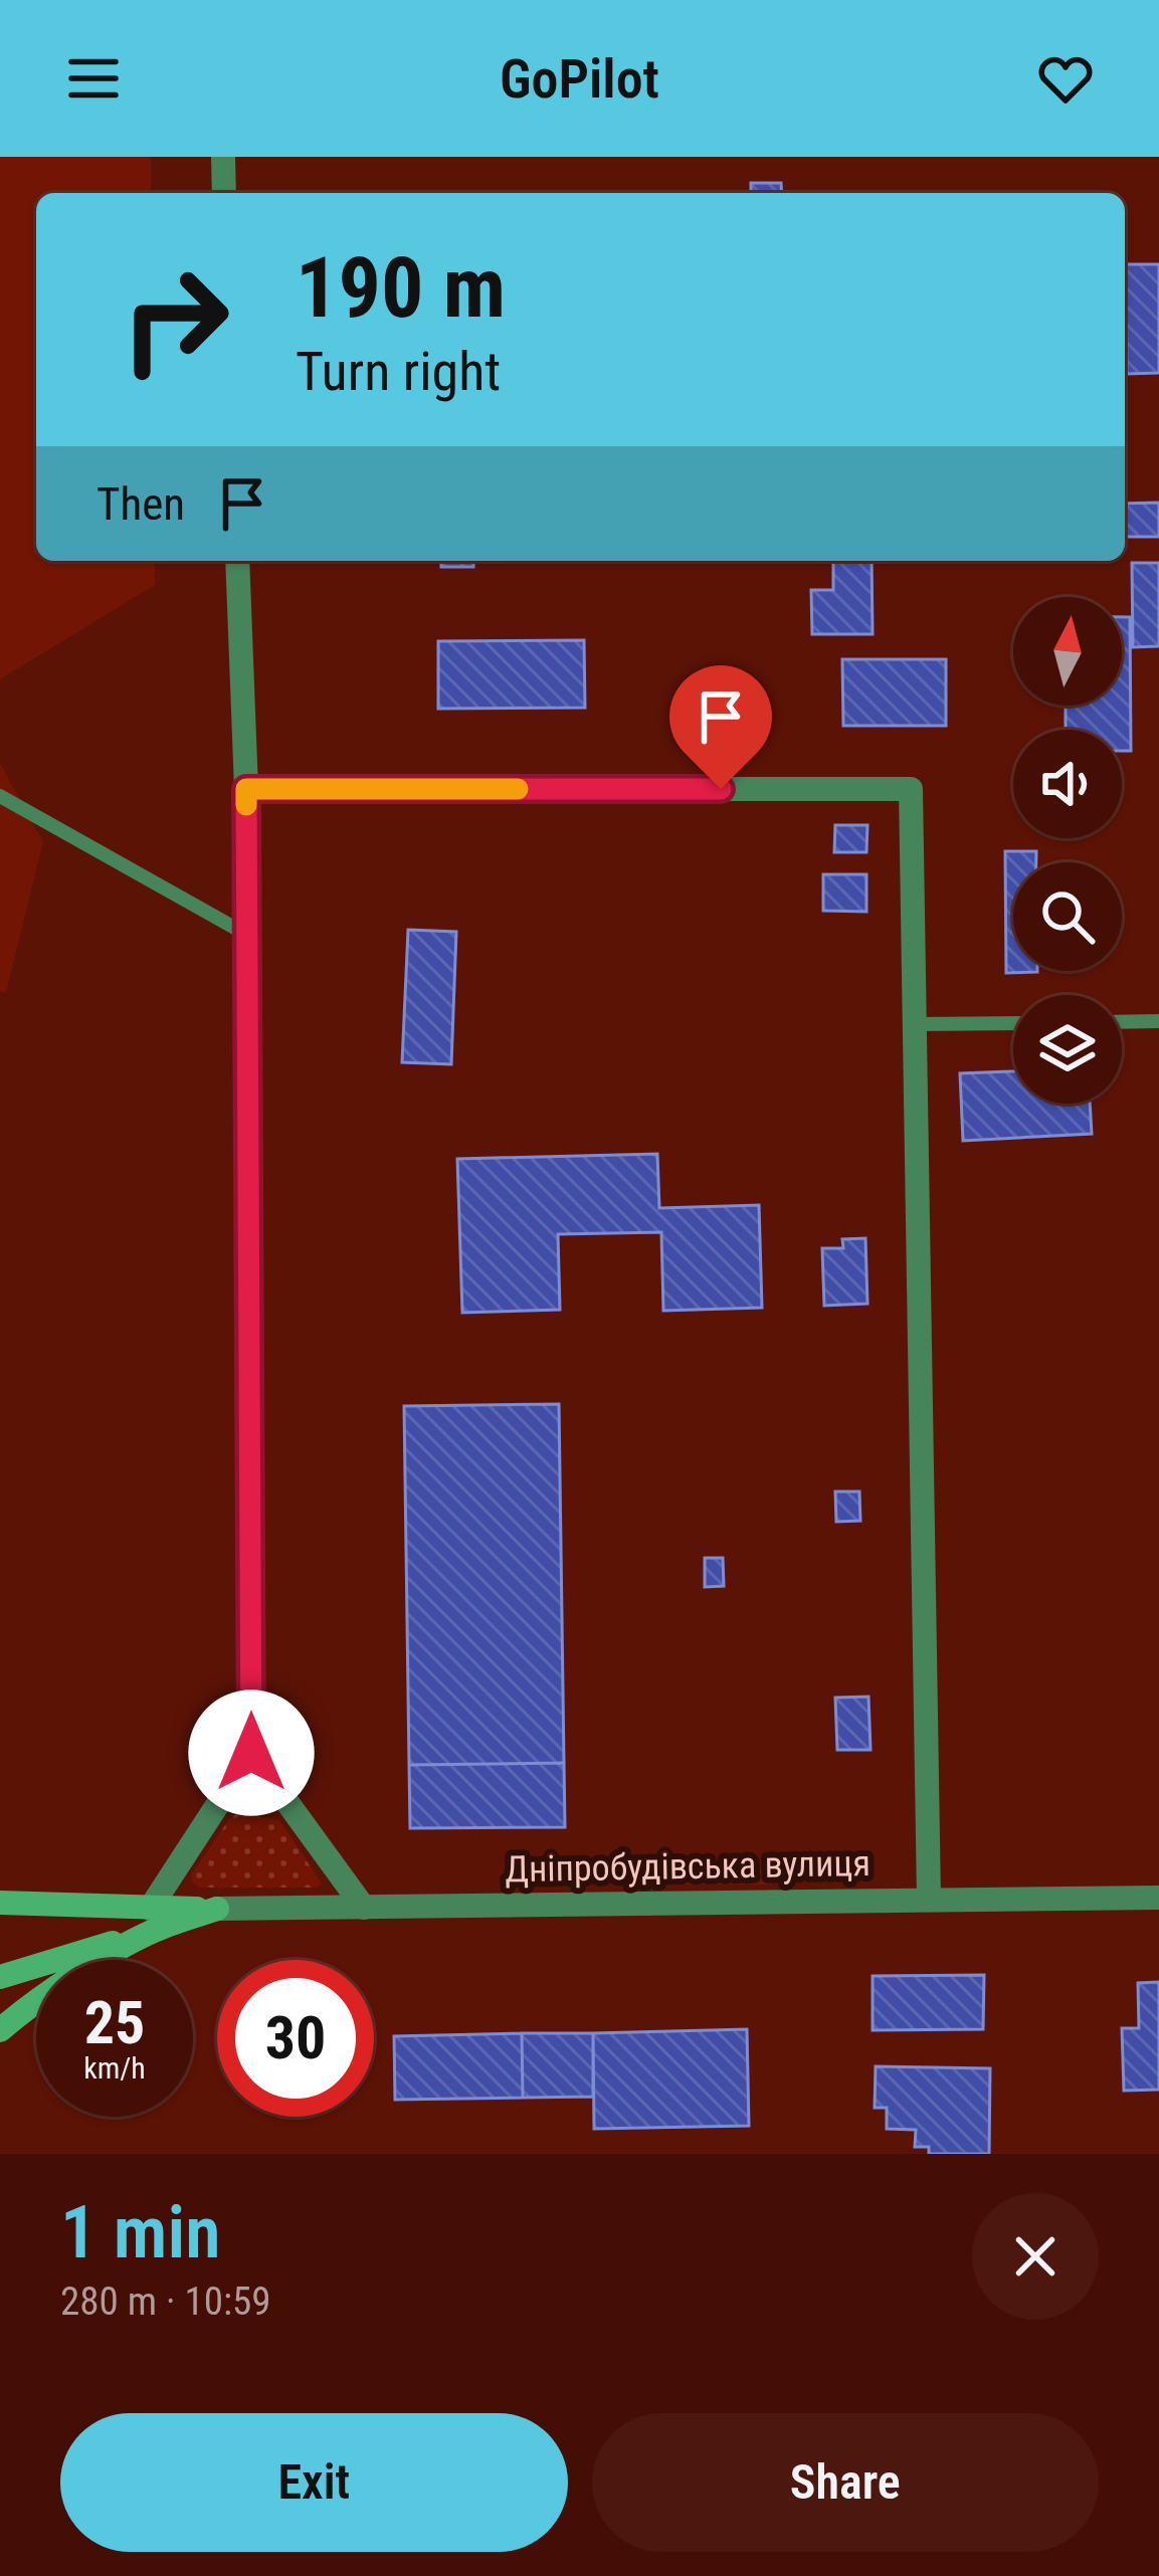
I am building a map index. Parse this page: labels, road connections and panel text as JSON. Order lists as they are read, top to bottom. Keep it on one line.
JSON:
{"streets":{"street":["Дніпробудівська вулиця"]},"north":"top","page":{"header":"GoPilot","turn":["190 m","Turn right"],"then":"Then","speed":"25 km/h","limit":"30","heading":["1 min","280 m · 10:59"],"buttons":["Exit","Share"]}}
